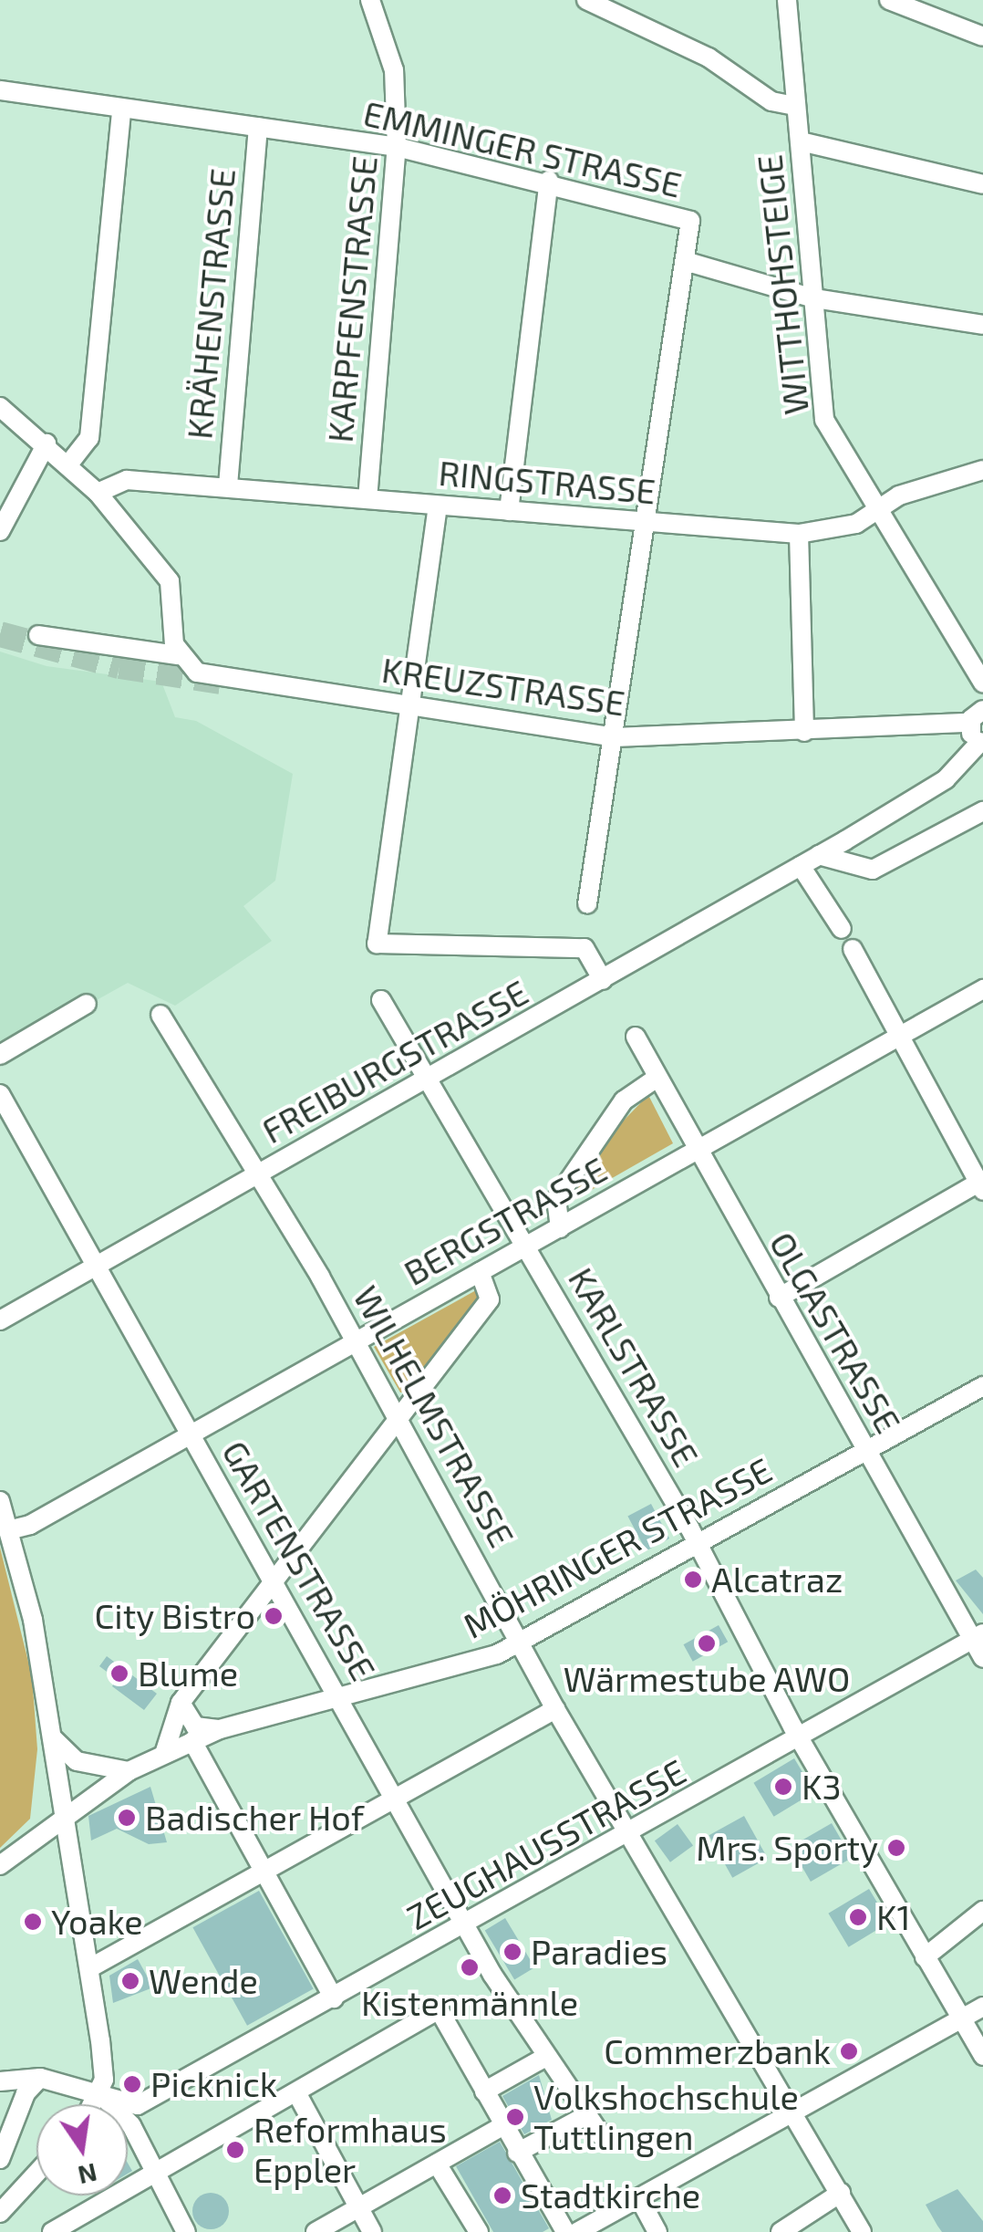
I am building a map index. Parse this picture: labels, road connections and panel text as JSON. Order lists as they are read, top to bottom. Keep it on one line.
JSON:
{"streets":{"street":["EMMINGER STRASSE","WITTHOHSTEIGE","KARPFENSTRASSE","KRÄHENSTRASSE","RINGSTRASSE","KREUZSTRASSE","FREIBURGSTRASSE","BERGSTRASSE","OLGASTRASSE","KARLSTRASSE","WILHELMSTRASSE","MÖHRINGER STRASSE","GARTENSTRASSE","ZEUGHAUSSTRASSE"]},"crossings":[["EMMINGER STRASSE","KARPFENSTRASSE"],["EMMINGER STRASSE","KRÄHENSTRASSE"],["WITTHOHSTEIGE","RINGSTRASSE"],["KARPFENSTRASSE","RINGSTRASSE"],["KRÄHENSTRASSE","RINGSTRASSE"],["FREIBURGSTRASSE","KARLSTRASSE"],["FREIBURGSTRASSE","WILHELMSTRASSE"],["FREIBURGSTRASSE","GARTENSTRASSE"],["BERGSTRASSE","OLGASTRASSE"],["BERGSTRASSE","KARLSTRASSE"],["BERGSTRASSE","WILHELMSTRASSE"],["BERGSTRASSE","GARTENSTRASSE"],["OLGASTRASSE","MÖHRINGER STRASSE"],["OLGASTRASSE","ZEUGHAUSSTRASSE"],["KARLSTRASSE","MÖHRINGER STRASSE"],["KARLSTRASSE","ZEUGHAUSSTRASSE"],["WILHELMSTRASSE","MÖHRINGER STRASSE"],["WILHELMSTRASSE","ZEUGHAUSSTRASSE"],["MÖHRINGER STRASSE","GARTENSTRASSE"],["GARTENSTRASSE","ZEUGHAUSSTRASSE"]],"places":["Alcatraz","City Bistro","Wärmestube AWO","Blume","K3","Badischer Hof","Mrs. Sporty","K1","Yoake","Paradies","Kistenmännle","Wende","Commerzbank","Picknick","Volkshochschule Tuttlingen","Reformhaus Eppler","Stadtkirche"],"north":"bottom"}
